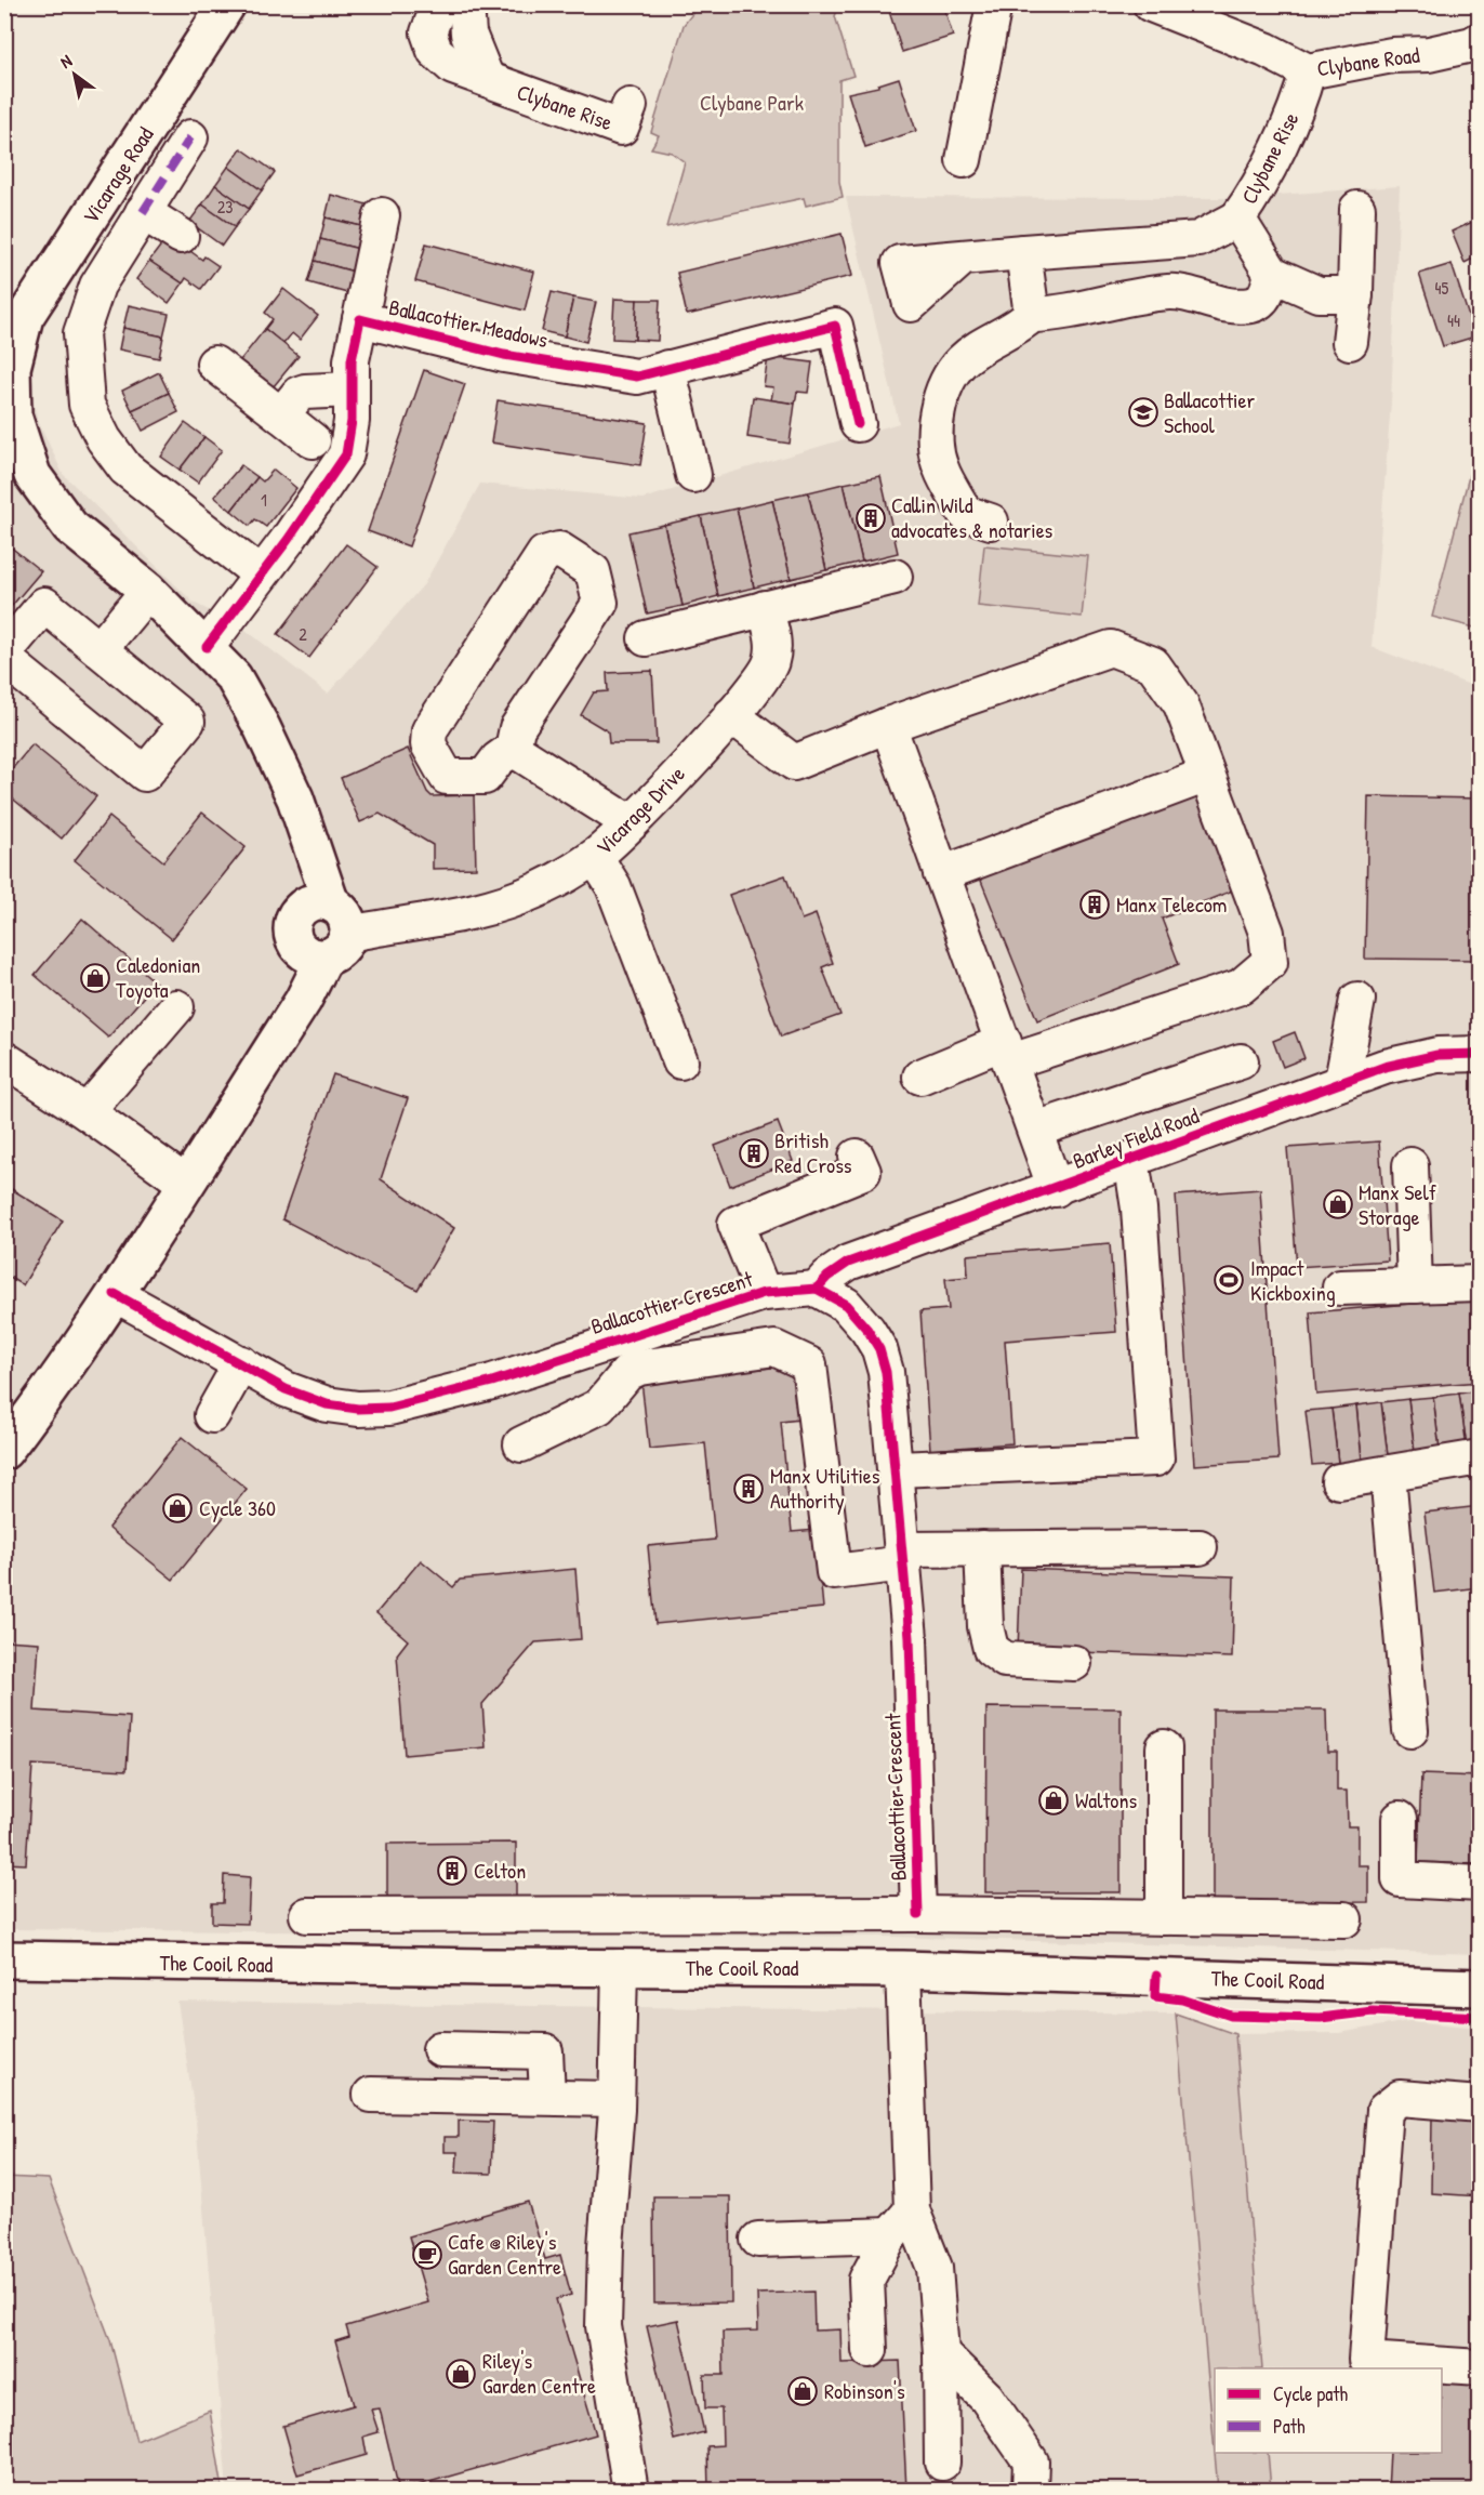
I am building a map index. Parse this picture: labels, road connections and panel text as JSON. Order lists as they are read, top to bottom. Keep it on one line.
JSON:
{"streets":{"highway":["Vicarage Road","The Cooil Road"],"street":["Clybane Road","Clybane Rise","Ballacottier Meadows","Vicarage Drive","Barley Field Road","Ballacottier Crescent"]},"crossings":[["Clybane Road","Clybane Rise"],["Vicarage Road","Ballacottier Meadows"],["Vicarage Road","Vicarage Drive"],["Barley Field Road","Ballacottier Crescent"]],"parks":["Clybane Park"],"places":{"school or university":["Ballacottier School"],"building":["Callin Wild advocates & notaries","Manx Telecom","British Red Cross","Manx Utilities Authority","Celton"],"shop":["Caledonian Toyota","Manx Self Storage","Cycle 360","Waltons","Riley's Garden Centre","Robinson's"],"sports":["Impact Kickboxing"],"cafe":["Cafe @ Riley's Garden Centre"]},"house_numbers":["23","45","44","1","2"],"legend":["Cycle path","Path"],"north":"top left"}
